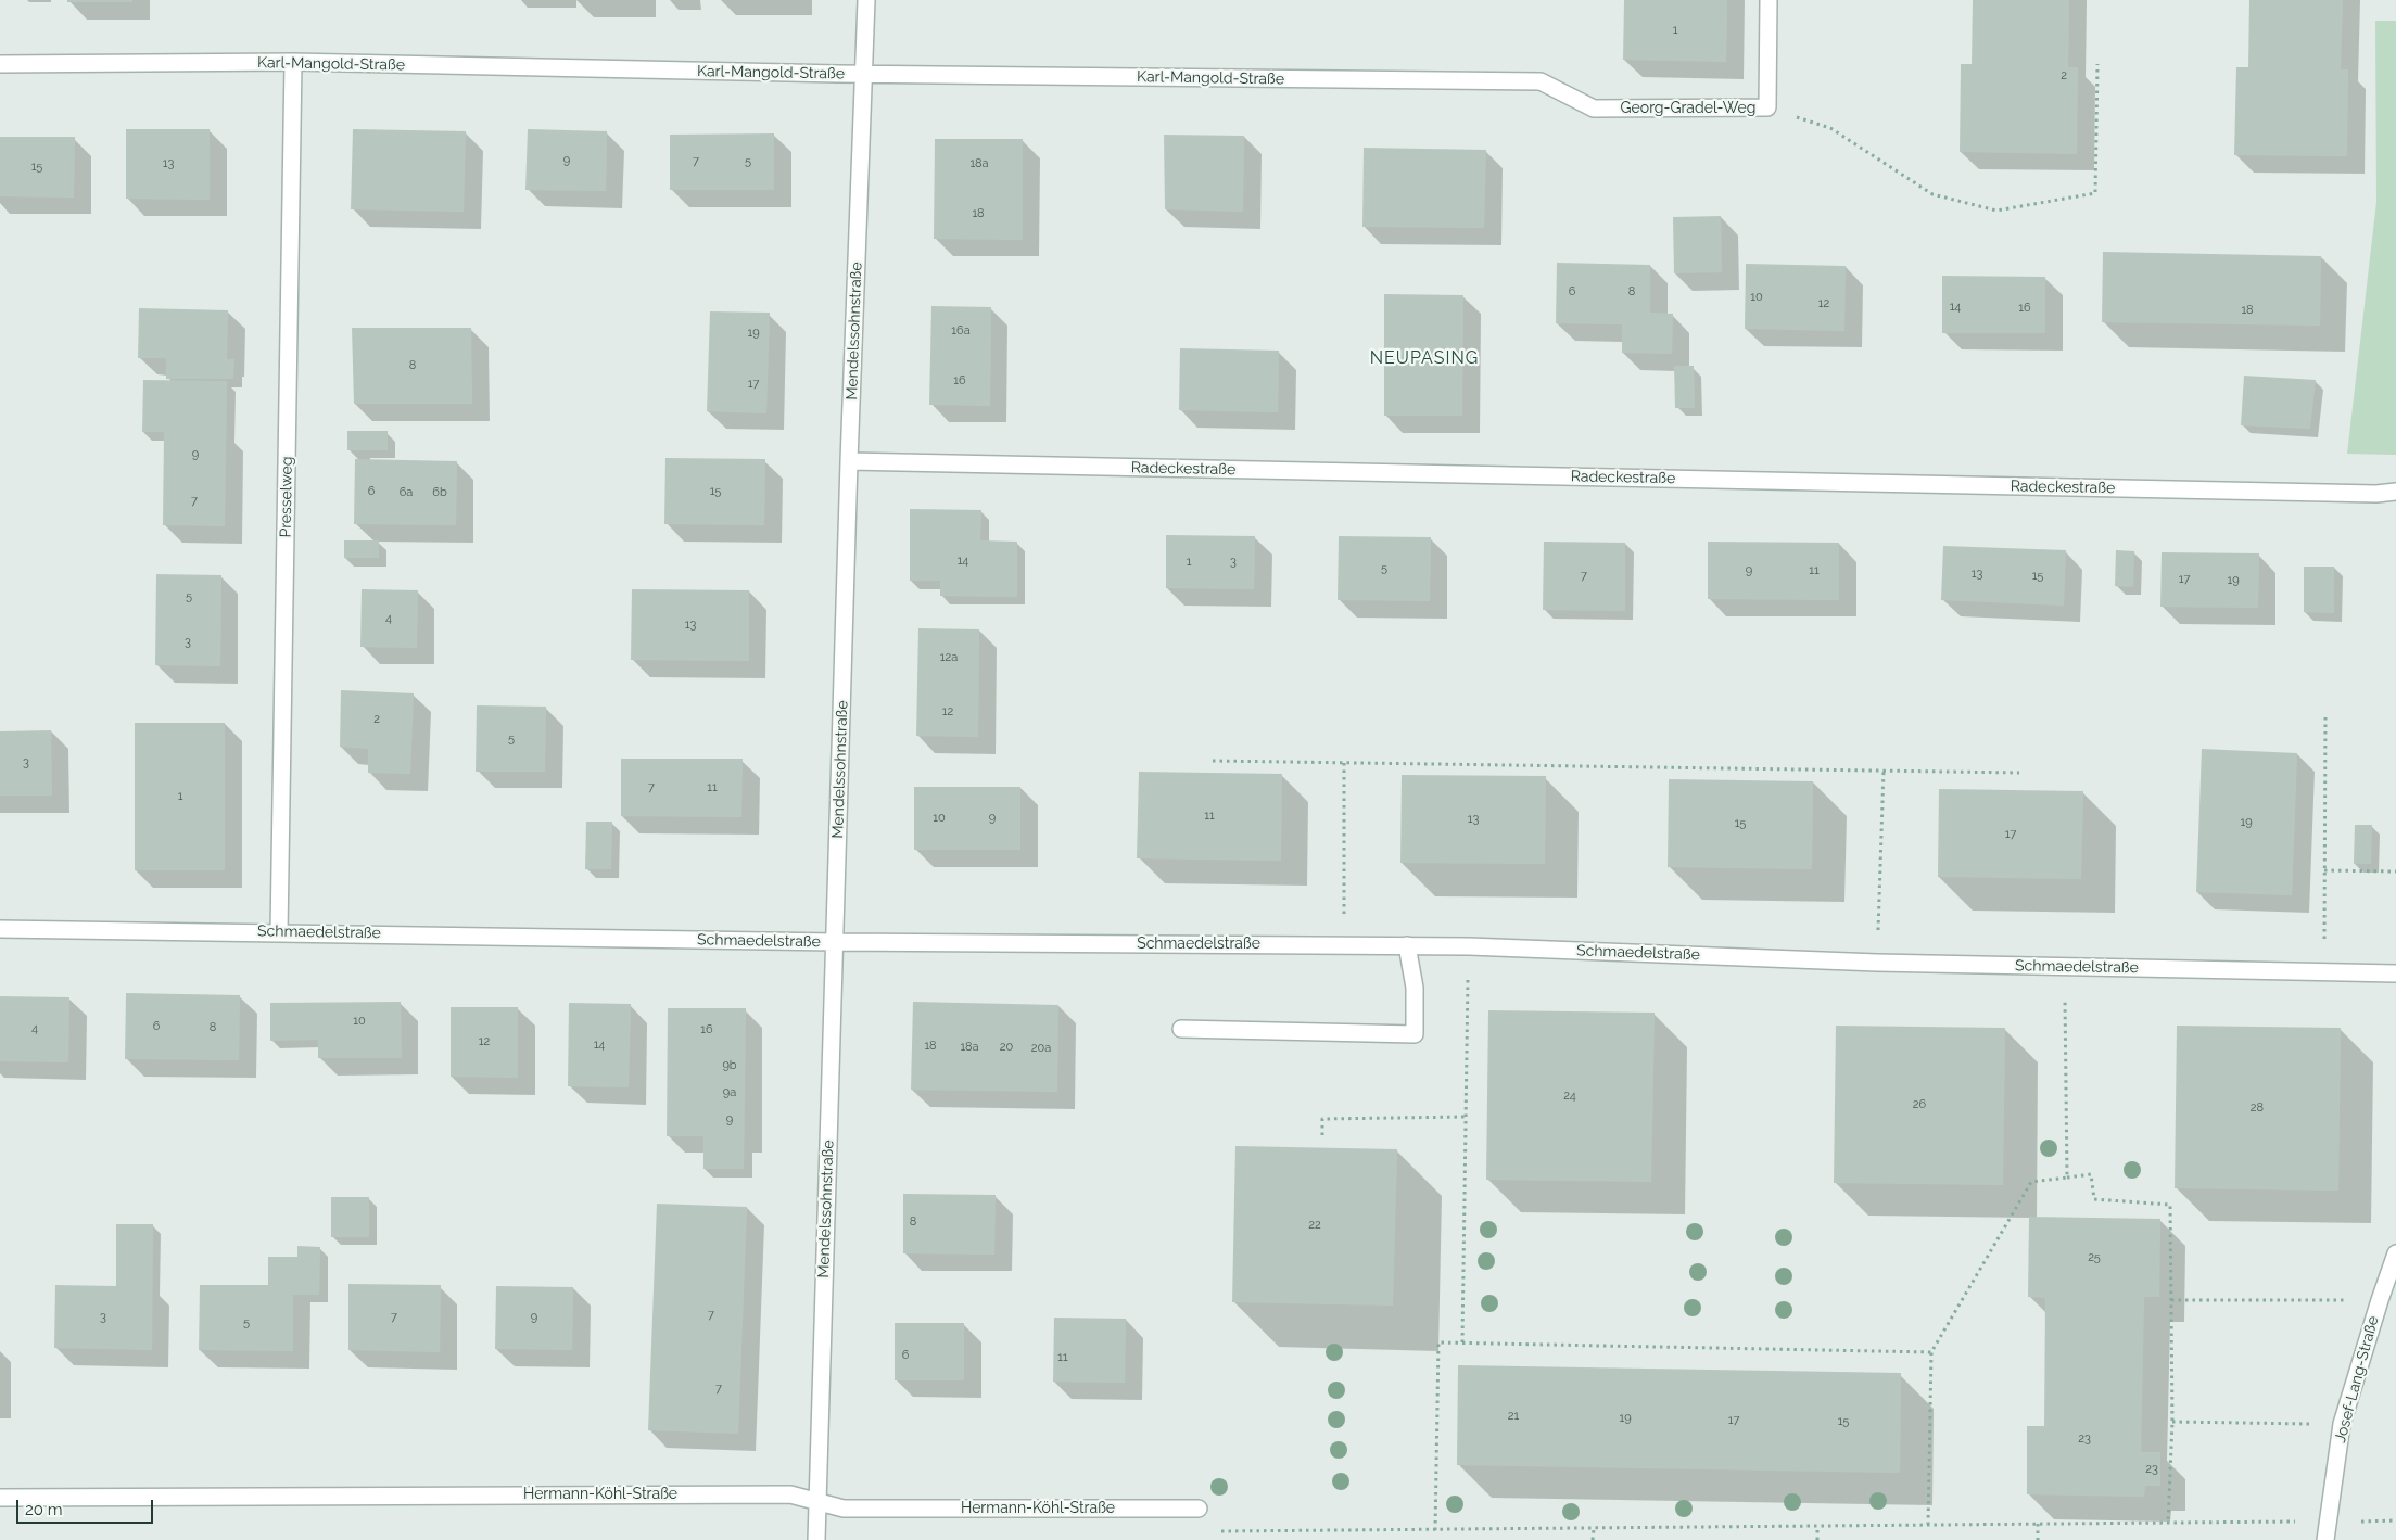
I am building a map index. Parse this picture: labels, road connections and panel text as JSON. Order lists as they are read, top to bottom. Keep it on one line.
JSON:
{"streets":{"street":["Karl-Mangold-Straße","Georg-Gradel-Weg","Mendelssohnstraße","Radeckestraße","Presselweg","Schmaedelstraße","Josef-Lang-Straße","Hermann-Köhl-Straße"]},"crossings":[["Karl-Mangold-Straße","Georg-Gradel-Weg"],["Karl-Mangold-Straße","Mendelssohnstraße"],["Karl-Mangold-Straße","Presselweg"],["Mendelssohnstraße","Radeckestraße"],["Mendelssohnstraße","Schmaedelstraße"],["Mendelssohnstraße","Hermann-Köhl-Straße"],["Presselweg","Schmaedelstraße"]],"districts":["NEUPASING"],"house_numbers":["1","2","9","7","5","13","18a","15","18","6","8","10","12","14","16","18","16a","19","8","16","17","9","6","15","6a","6b","7","14","1","3","5","9","11","13","7","15","17","19","5","4","13","3","12a","12","2","5","3","7","11","1","11","10","9","13","19","15","17","10","6","8","4","16","12","14","18","18a","20","20a","9b","9a","24","26","28","9","8","22","25","7","3","7","9","5","6","11","7","21","19","17","15","23","23"],"scale_bar":"20 m"}
